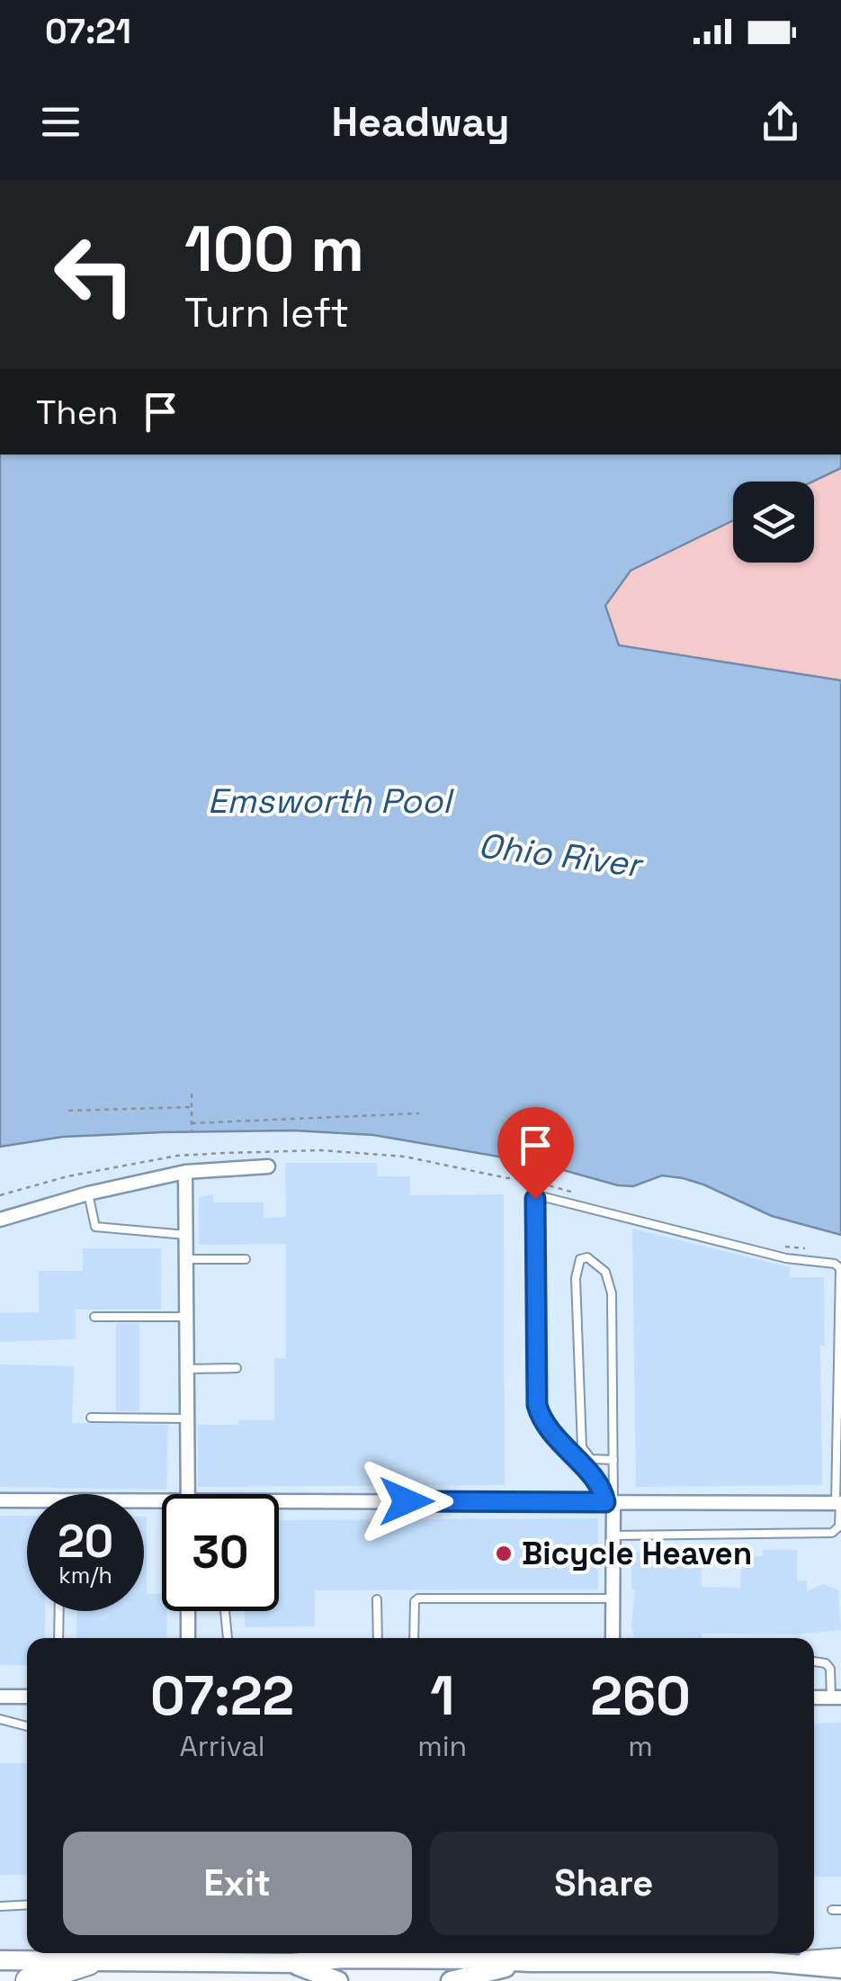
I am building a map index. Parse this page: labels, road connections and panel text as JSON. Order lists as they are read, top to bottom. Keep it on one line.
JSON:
{"water":["Emsworth Pool","Ohio River"],"places":["Bicycle Heaven"],"page":{"status":"07:21","header":"Headway","turn":["100 m","Turn left"],"then":"Then","speed":"20 km/h","limit":"30","eta":["07:22","Arrival","1","min","260","m"],"buttons":["Exit","Share"]}}
